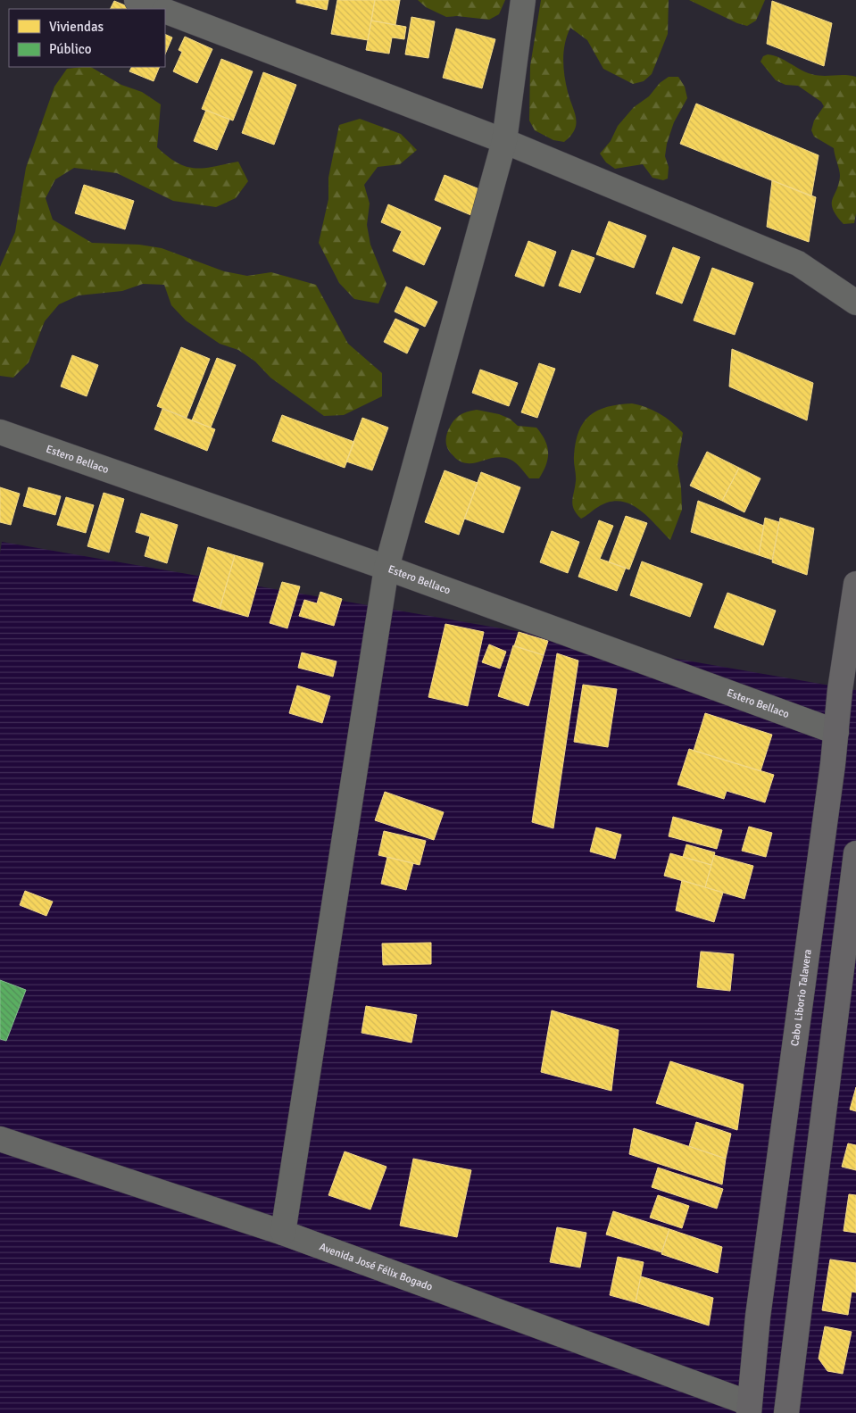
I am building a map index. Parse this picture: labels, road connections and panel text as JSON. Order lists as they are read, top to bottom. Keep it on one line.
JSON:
{"streets":{"highway":["Cabo Liborio Talavera"],"street":["Estero Bellaco","Avenida José Félix Bogado"]},"crossings":[["Estero Bellaco","Cabo Liborio Talavera"],["Cabo Liborio Talavera","Avenida José Félix Bogado"]],"legend":["Viviendas","Público"]}
